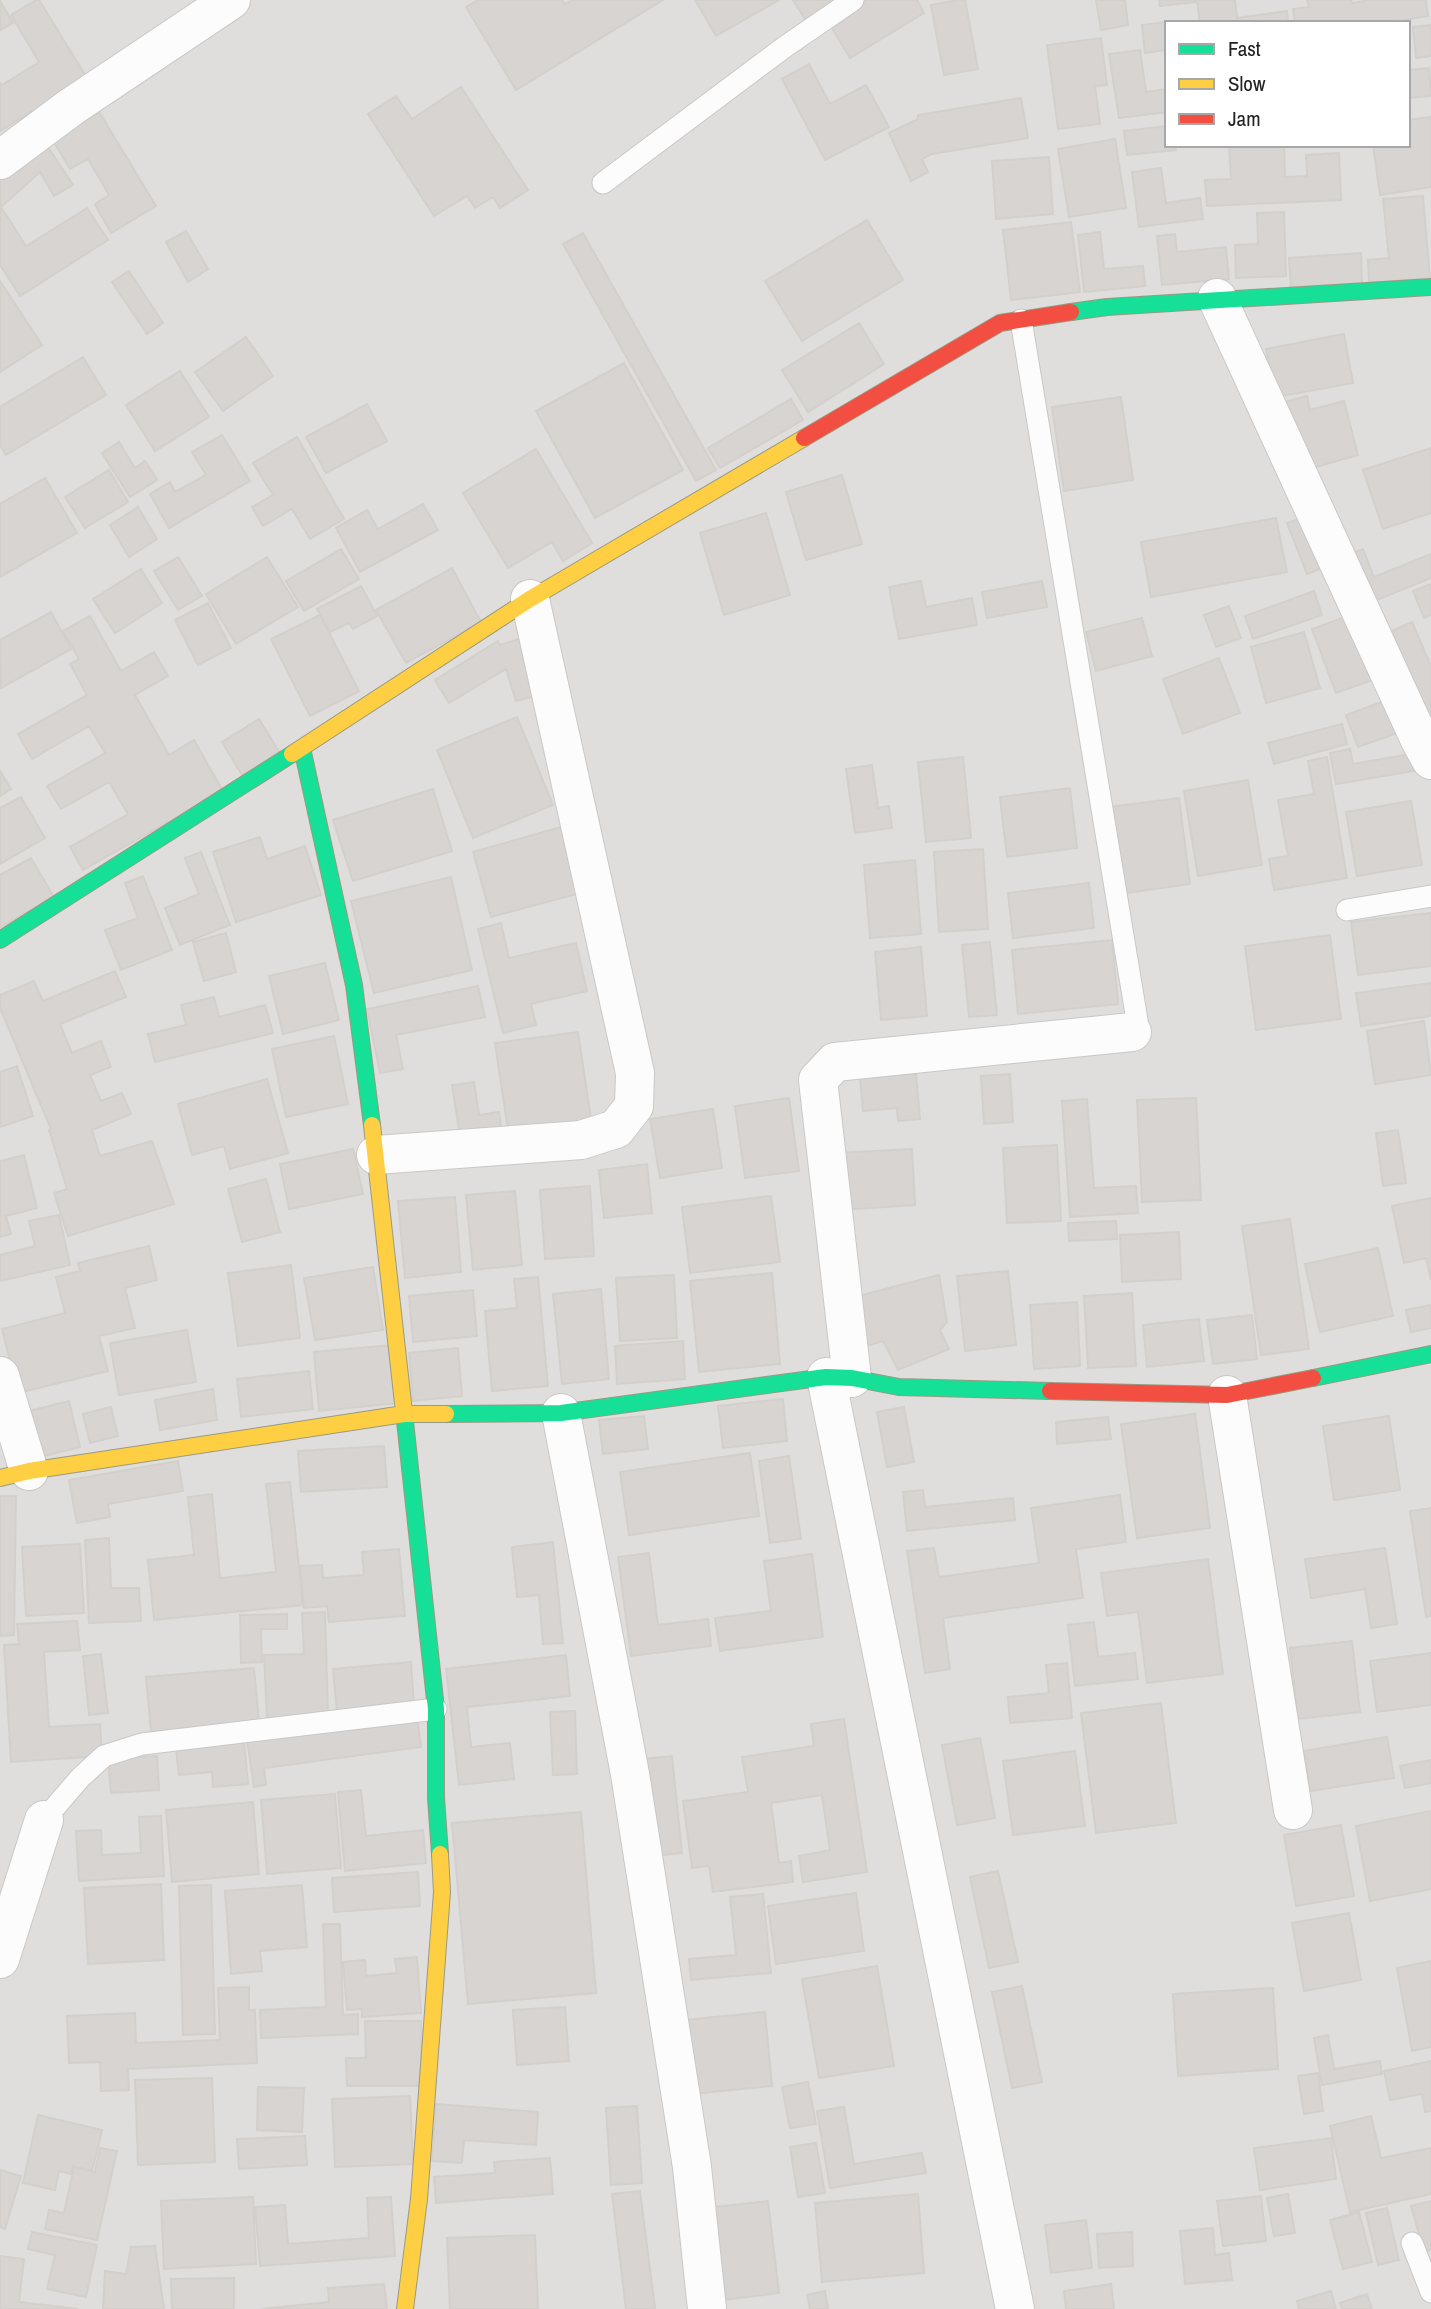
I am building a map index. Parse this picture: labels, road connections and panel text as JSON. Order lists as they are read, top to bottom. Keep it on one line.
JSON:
{"legend":["Fast","Slow","Jam"]}
